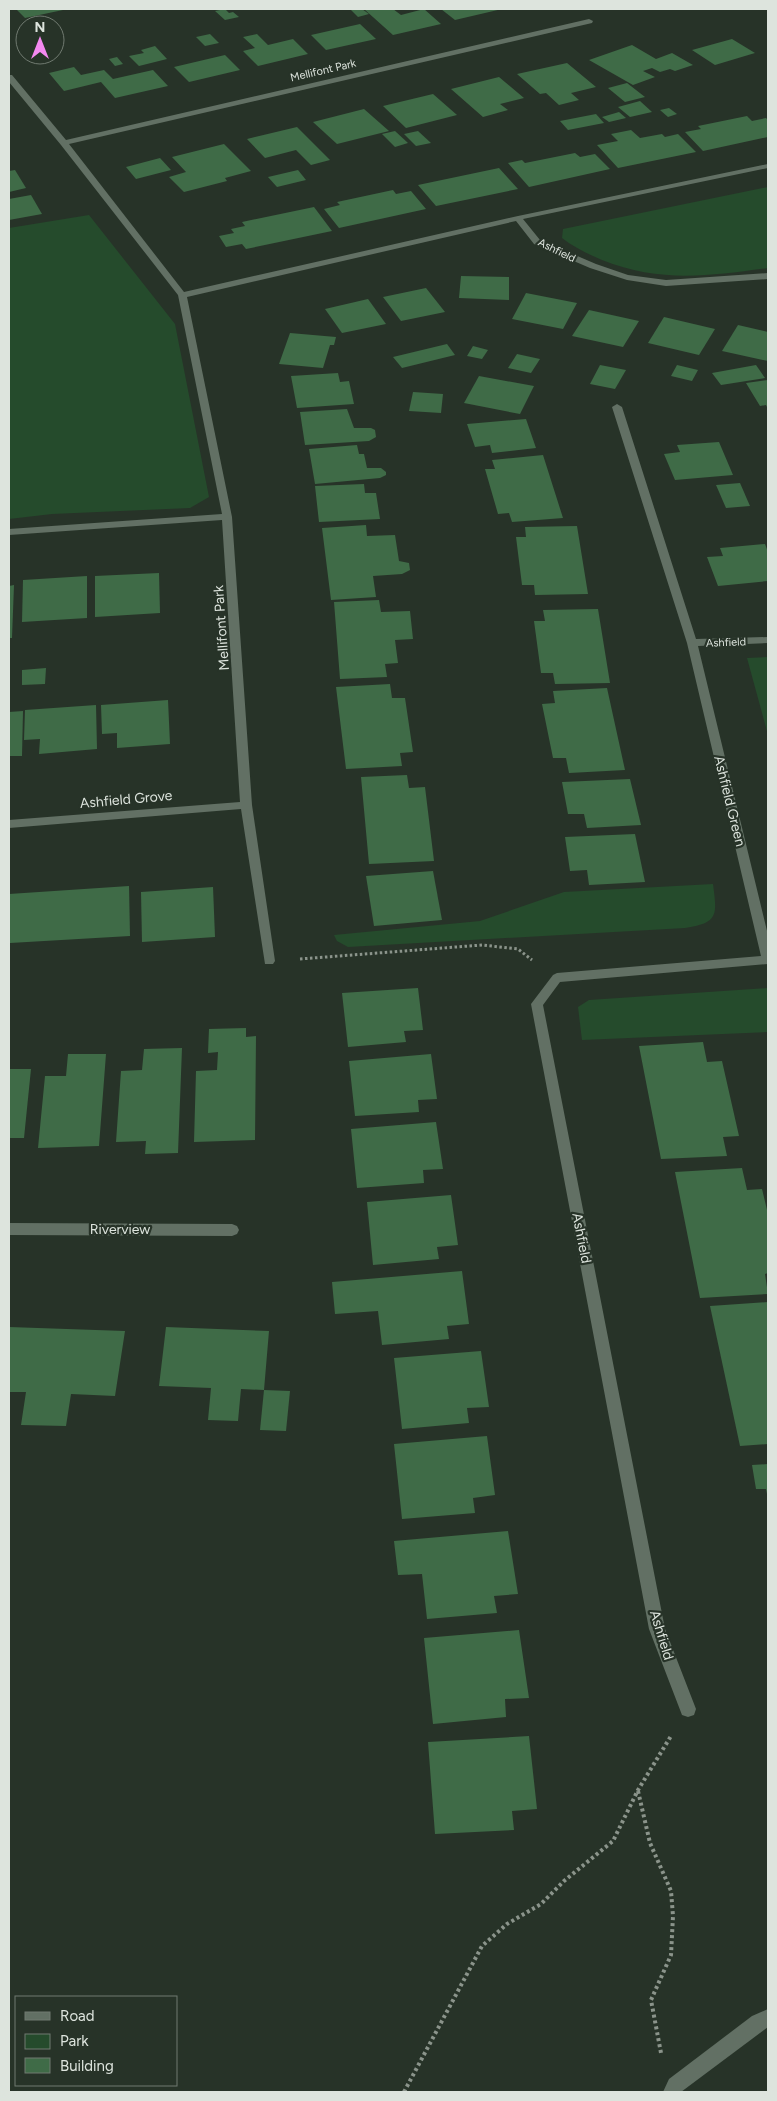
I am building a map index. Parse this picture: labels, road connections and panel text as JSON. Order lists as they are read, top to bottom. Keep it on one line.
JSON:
{"streets":{"street":["Mellifont Park","Ashfield","Ashfield Grove","Ashfield Green","Riverview"]},"crossings":[["Mellifont Park","Ashfield Grove"],["Ashfield","Ashfield Green"]],"legend":["Road","Park","Building"],"north":"top"}
